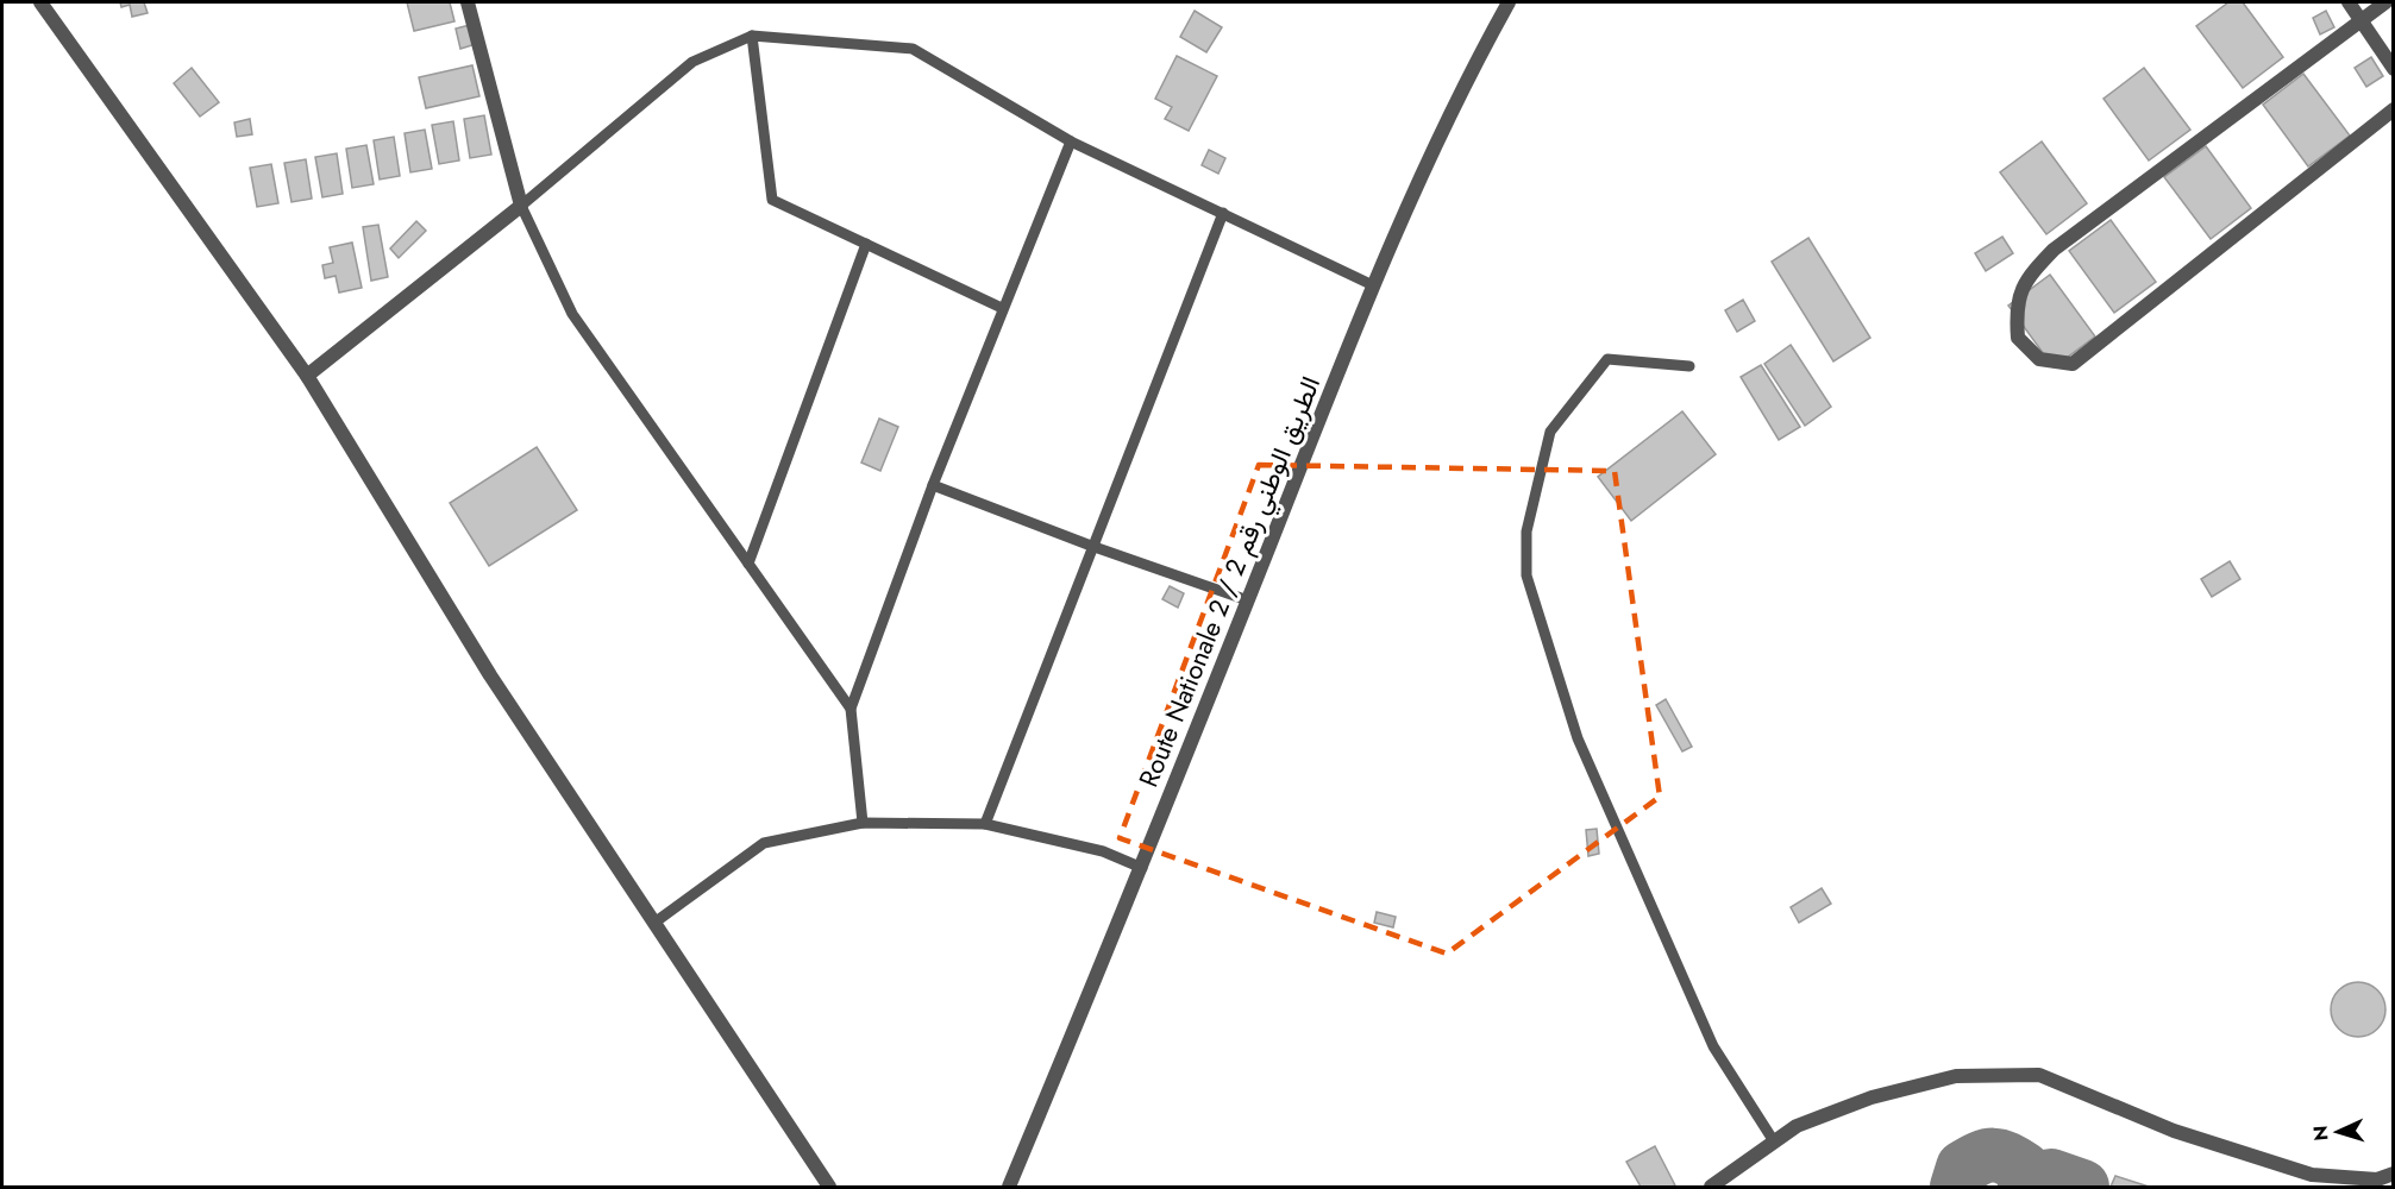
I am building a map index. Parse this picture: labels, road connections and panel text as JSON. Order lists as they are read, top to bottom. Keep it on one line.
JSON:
{"streets":{"street":["Route Nationale 2 / الطريق الوطني رقم 2"]},"north":"left"}
